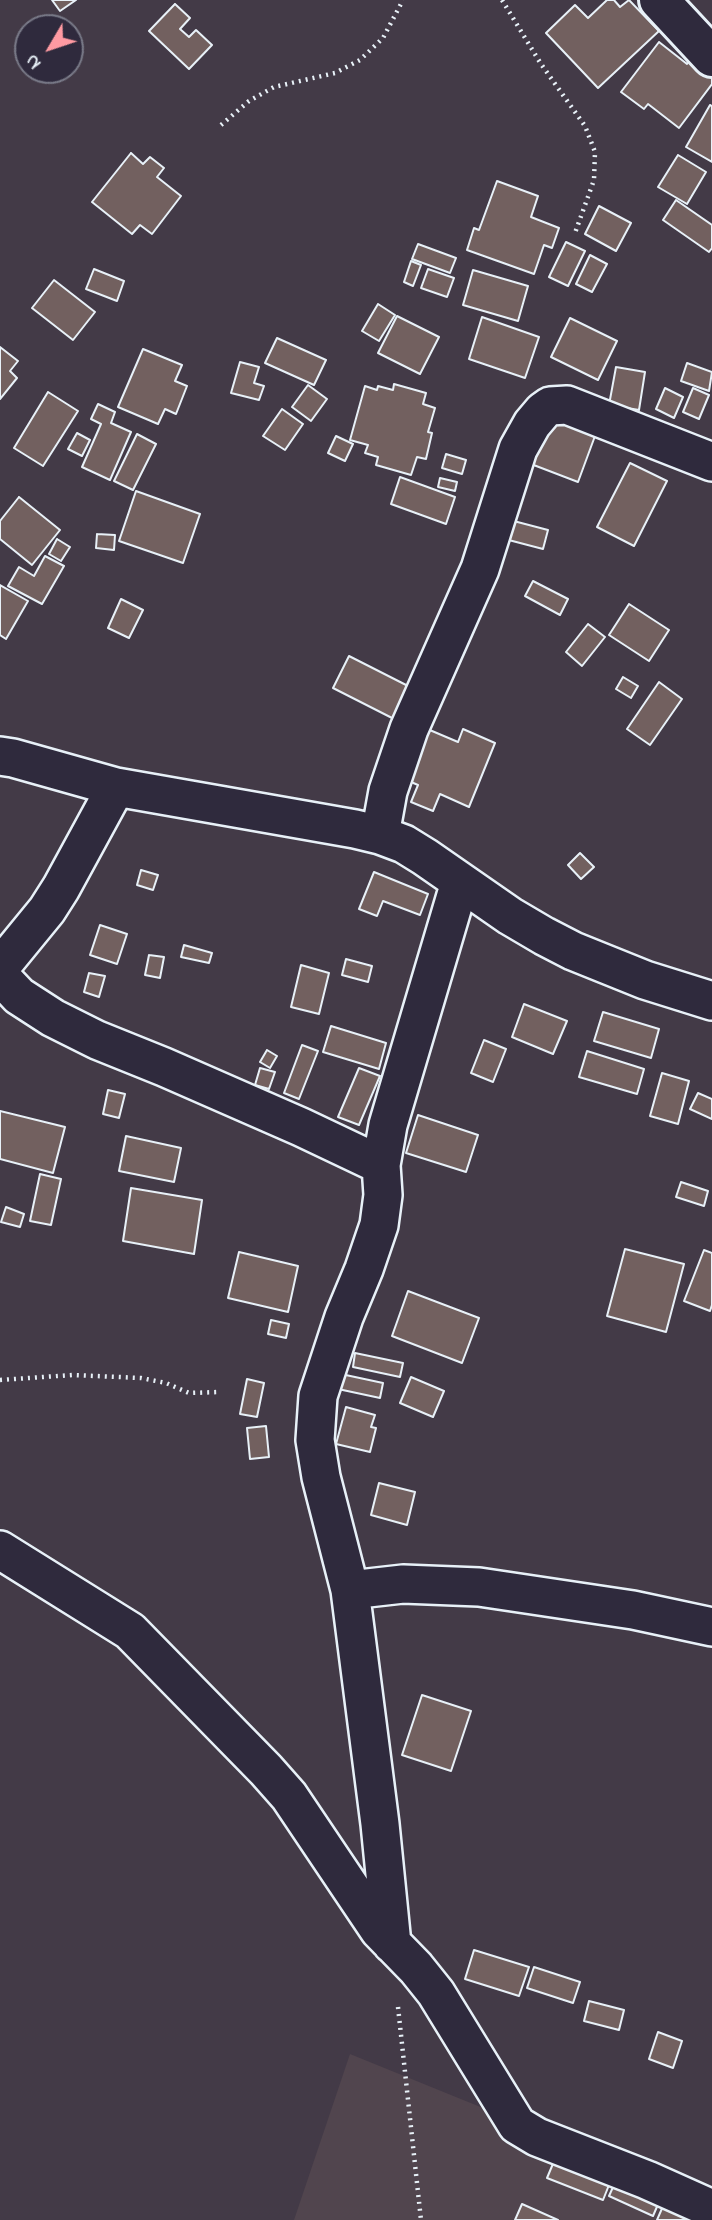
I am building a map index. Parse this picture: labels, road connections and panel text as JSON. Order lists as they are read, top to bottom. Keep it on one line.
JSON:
{"north":"bottom left"}
